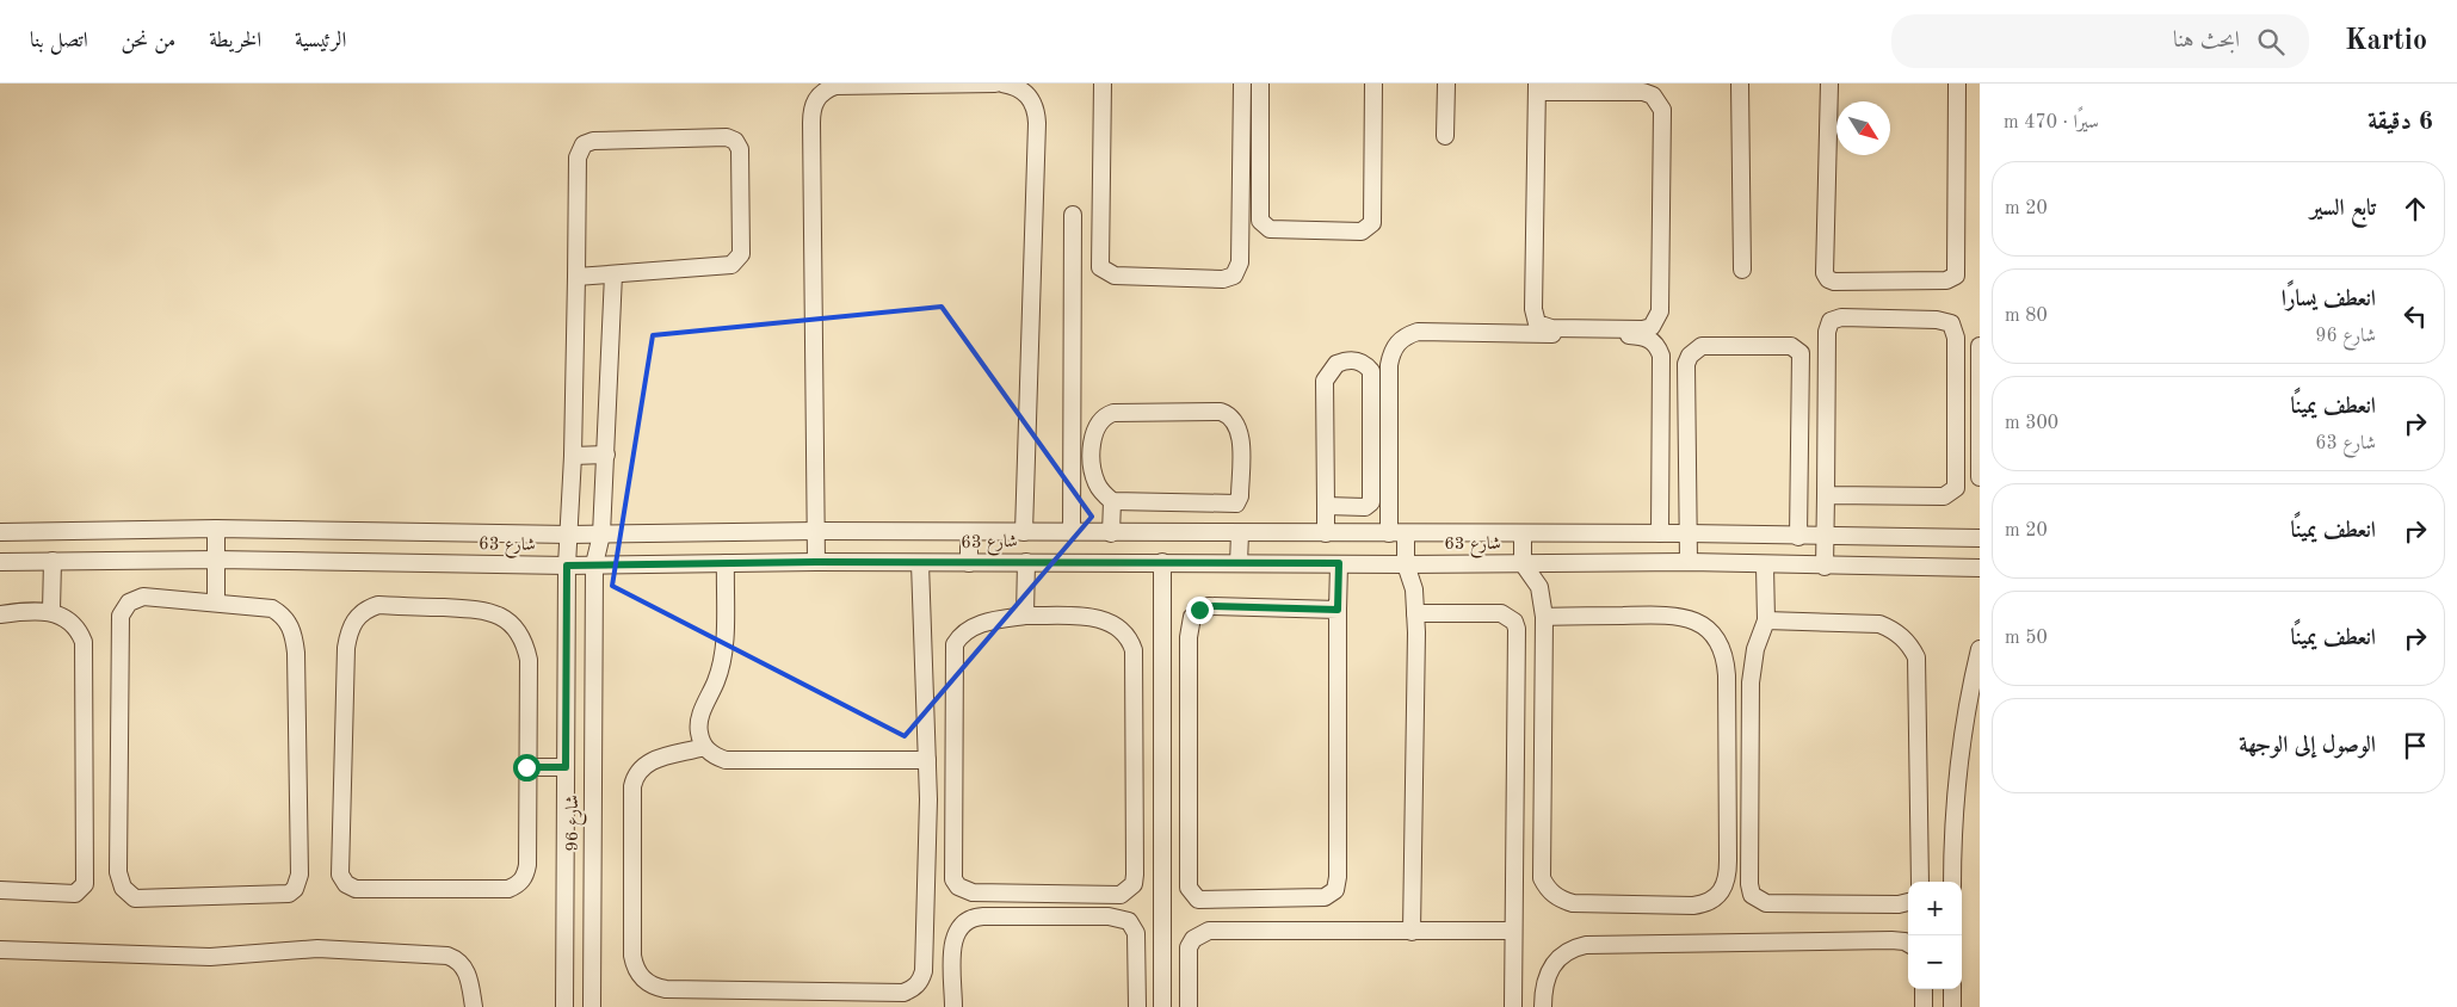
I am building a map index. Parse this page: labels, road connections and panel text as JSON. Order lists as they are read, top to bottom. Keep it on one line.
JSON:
{"streets":{"lane":["شارع 63","شارع 96"]},"crossings":[["شارع 63","شارع 96"]],"north":"bottom right","page":{"header":"Kartio","search":"ابحث هنا","nav":["الرئيسية","الخريطة","من نحن","اتصل بنا"],"heading":["6 دقيقة","سيرًا · 470 m"],"list":[["تابع السير","20 m"],["انعطف يسارًا","شارع 96","80 m"],["انعطف يمينًا","شارع 63","300 m"],["انعطف يمينًا","20 m"],["انعطف يمينًا","50 m"],"الوصول إلى الوجهة"],"map_buttons":["+","−"]}}
